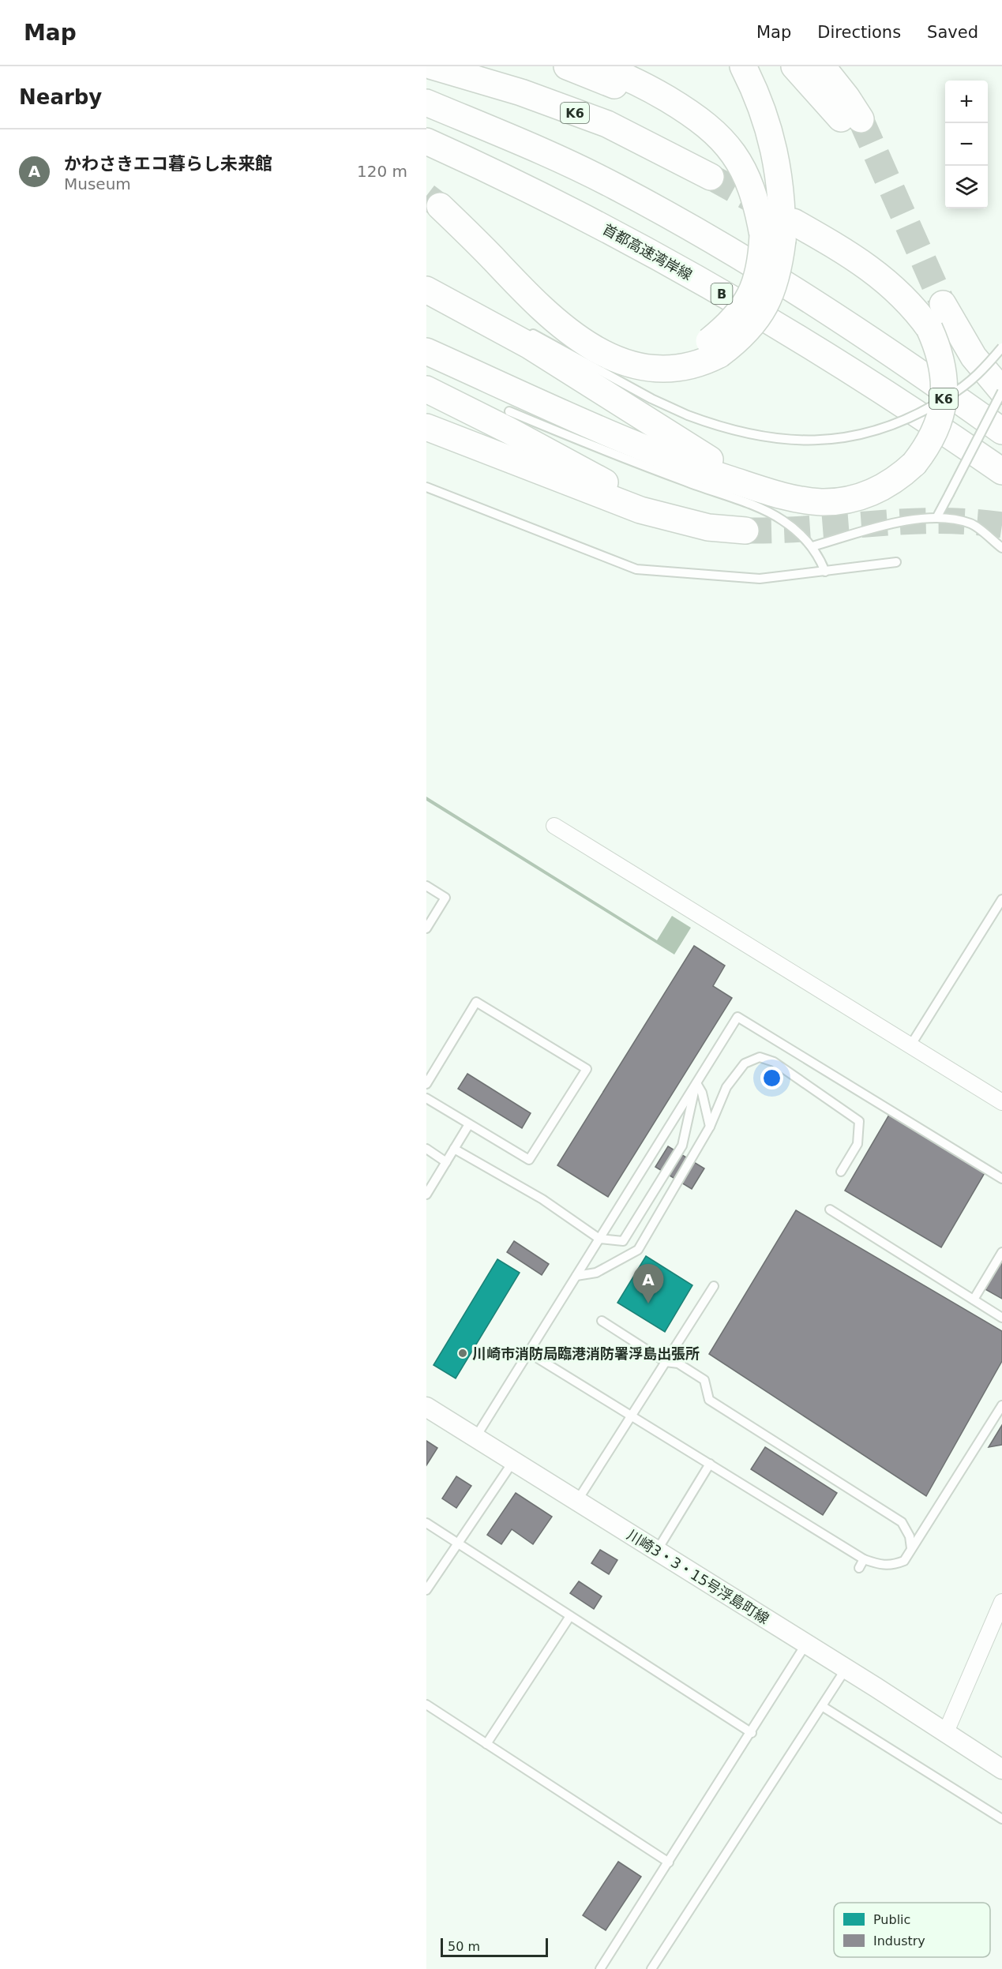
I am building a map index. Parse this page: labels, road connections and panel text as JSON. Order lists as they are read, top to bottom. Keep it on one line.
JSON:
{"streets":{"highway":["K6","首都高速湾岸線","B"],"street":["川崎3・3・15号浮島町線"]},"places":["川崎市消防局臨港消防署浮島出張所"],"legend":["Public","Industry"],"scale_bar":"50 m","page":{"header":"Map","nav":["Map","Directions","Saved"],"heading":"Nearby","map_buttons":["+","−"],"list":[{"mark":"A","name":"かわさきエコ暮らし未来館","note":"Museum","value":"120 m"}],"pins":"A","scale":"50 m"}}
